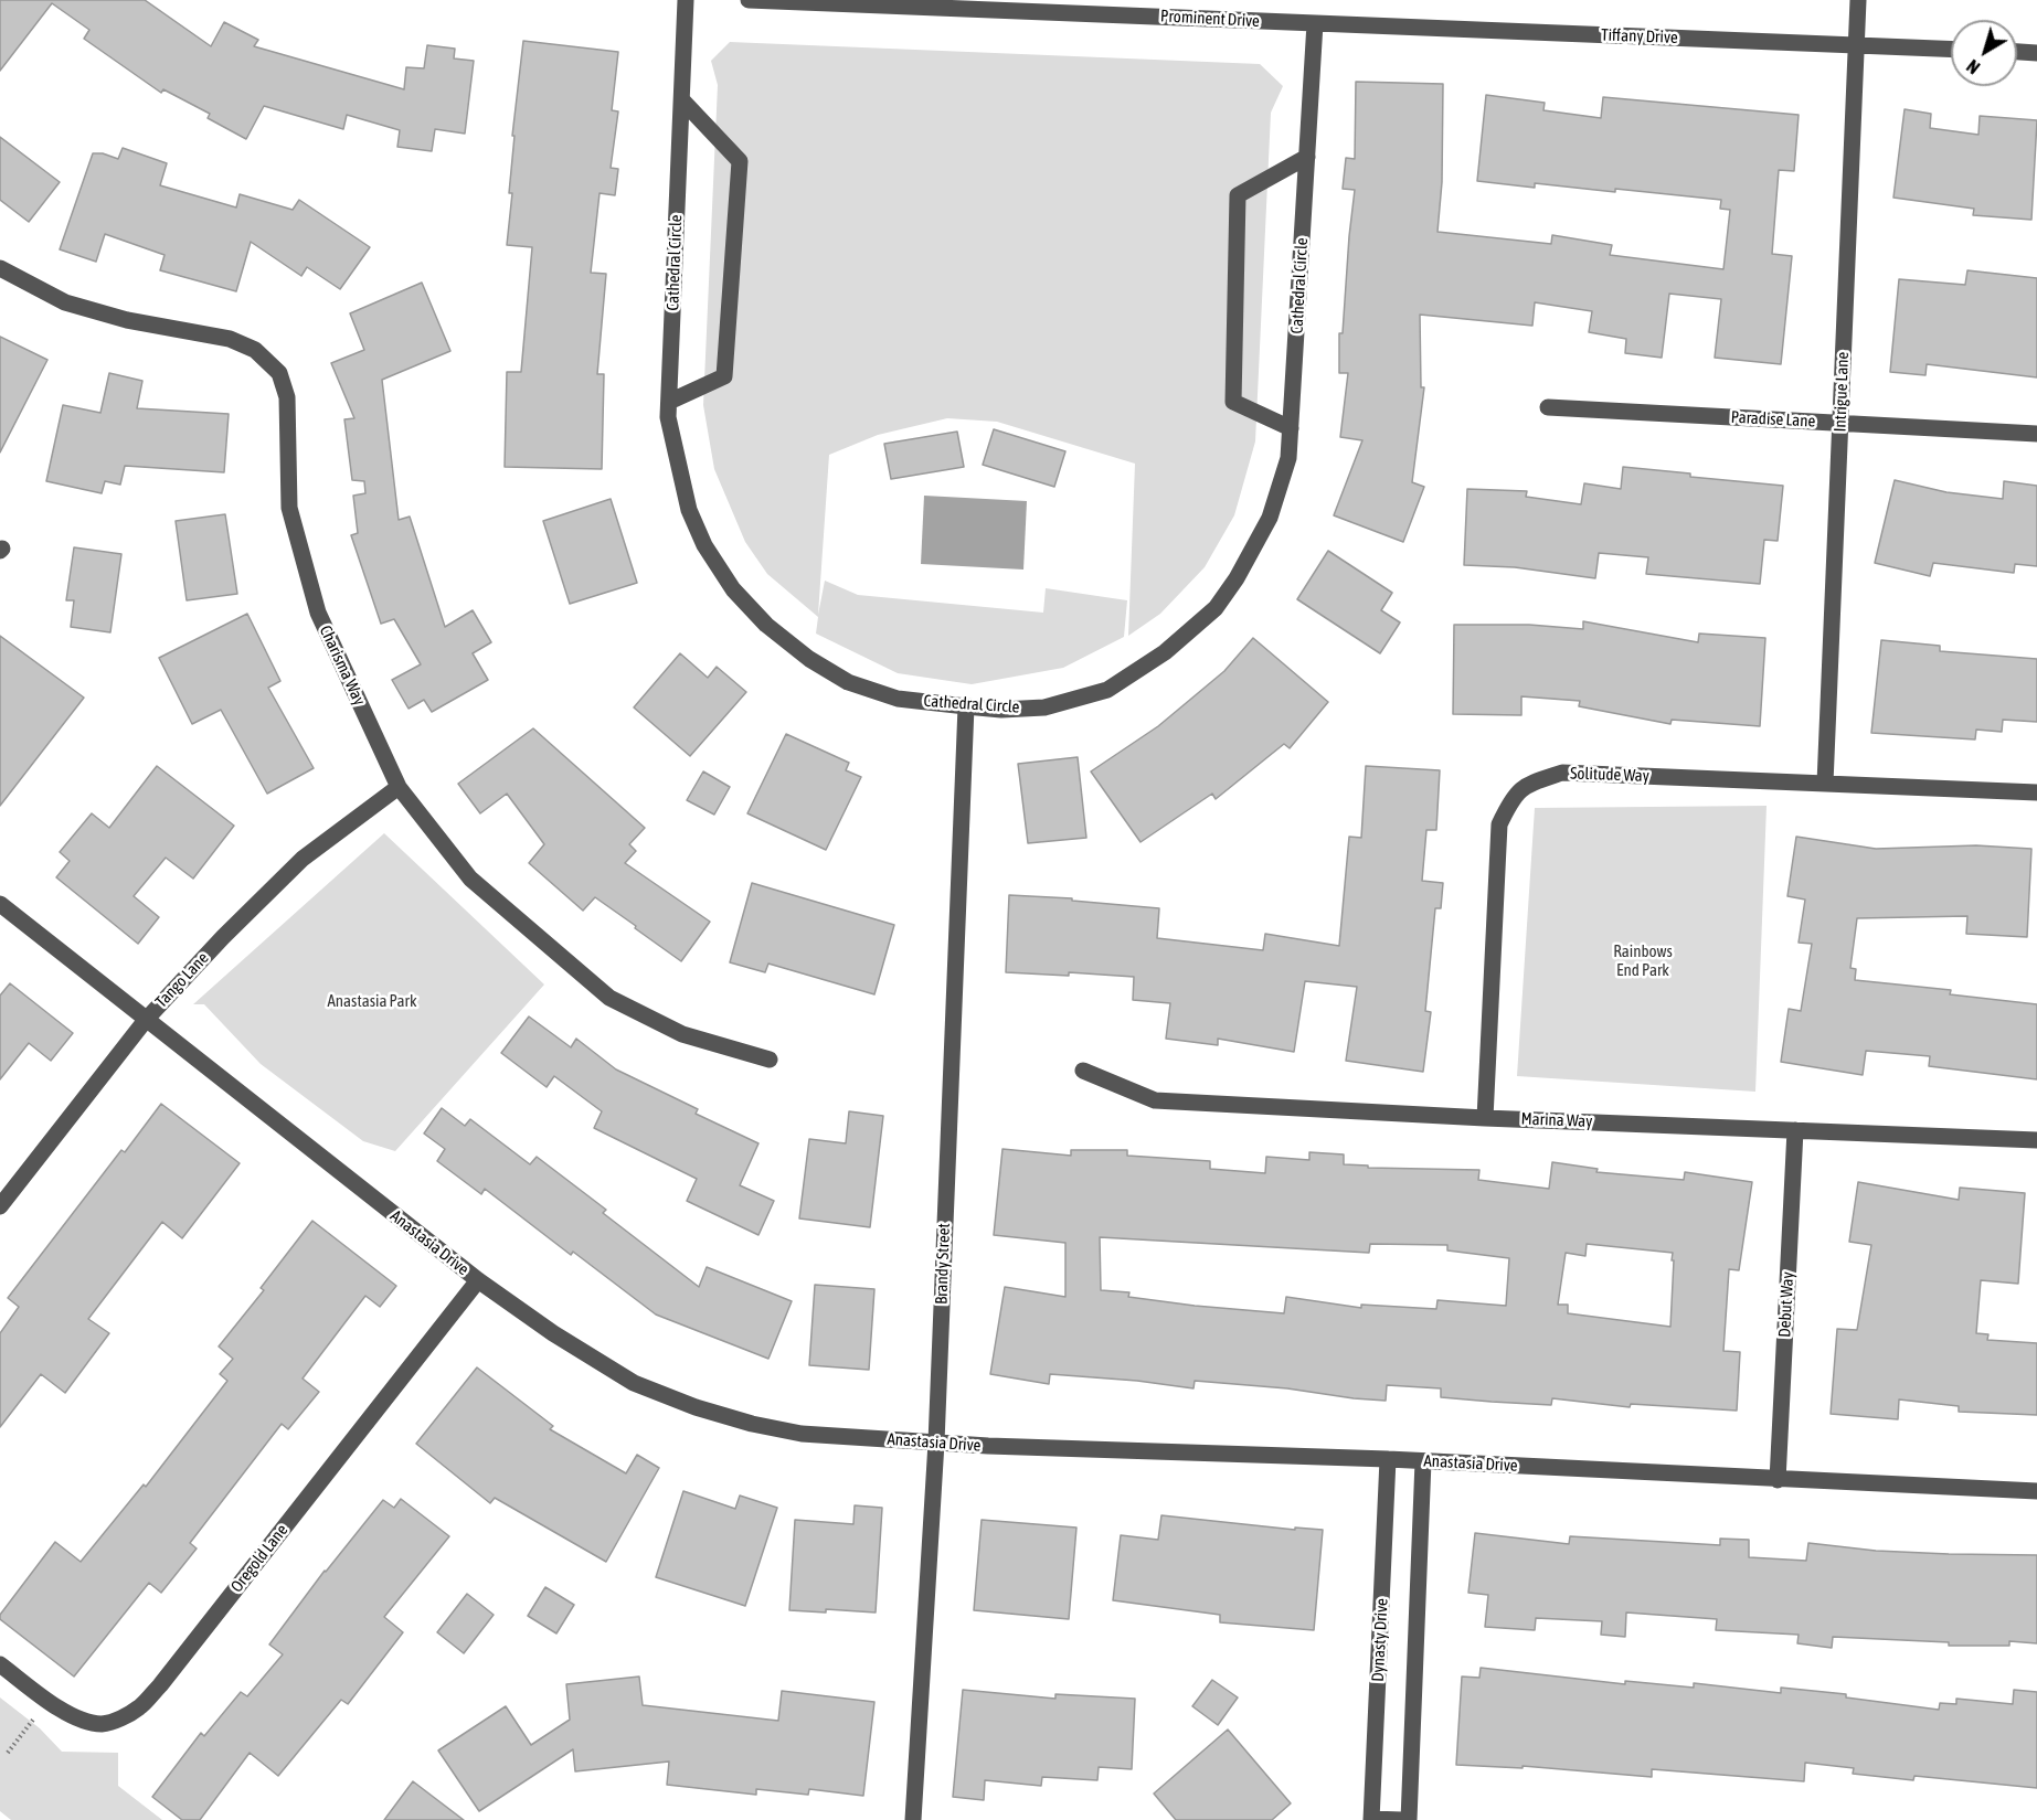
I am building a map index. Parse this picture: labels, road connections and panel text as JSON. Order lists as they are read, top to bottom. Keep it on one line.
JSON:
{"streets":{"street":["Prominent Drive","Tiffany Drive","Cathedral Circle","Intrigue Lane","Paradise Lane","Charisma Way","Solitude Way","Tango Lane","Marina Way","Anastasia Drive","Brandy Street","Debut Way","Oregold Lane","Dynasty Drive"]},"crossings":[["Prominent Drive","Tiffany Drive"],["Prominent Drive","Cathedral Circle"],["Tiffany Drive","Cathedral Circle"],["Tiffany Drive","Intrigue Lane"],["Cathedral Circle","Brandy Street"],["Intrigue Lane","Paradise Lane"],["Intrigue Lane","Solitude Way"],["Charisma Way","Tango Lane"],["Solitude Way","Marina Way"],["Tango Lane","Anastasia Drive"],["Marina Way","Debut Way"],["Anastasia Drive","Brandy Street"],["Anastasia Drive","Debut Way"],["Anastasia Drive","Oregold Lane"],["Anastasia Drive","Dynasty Drive"]],"parks":["Rainbows End Park","Anastasia Park"],"north":"bottom left"}
